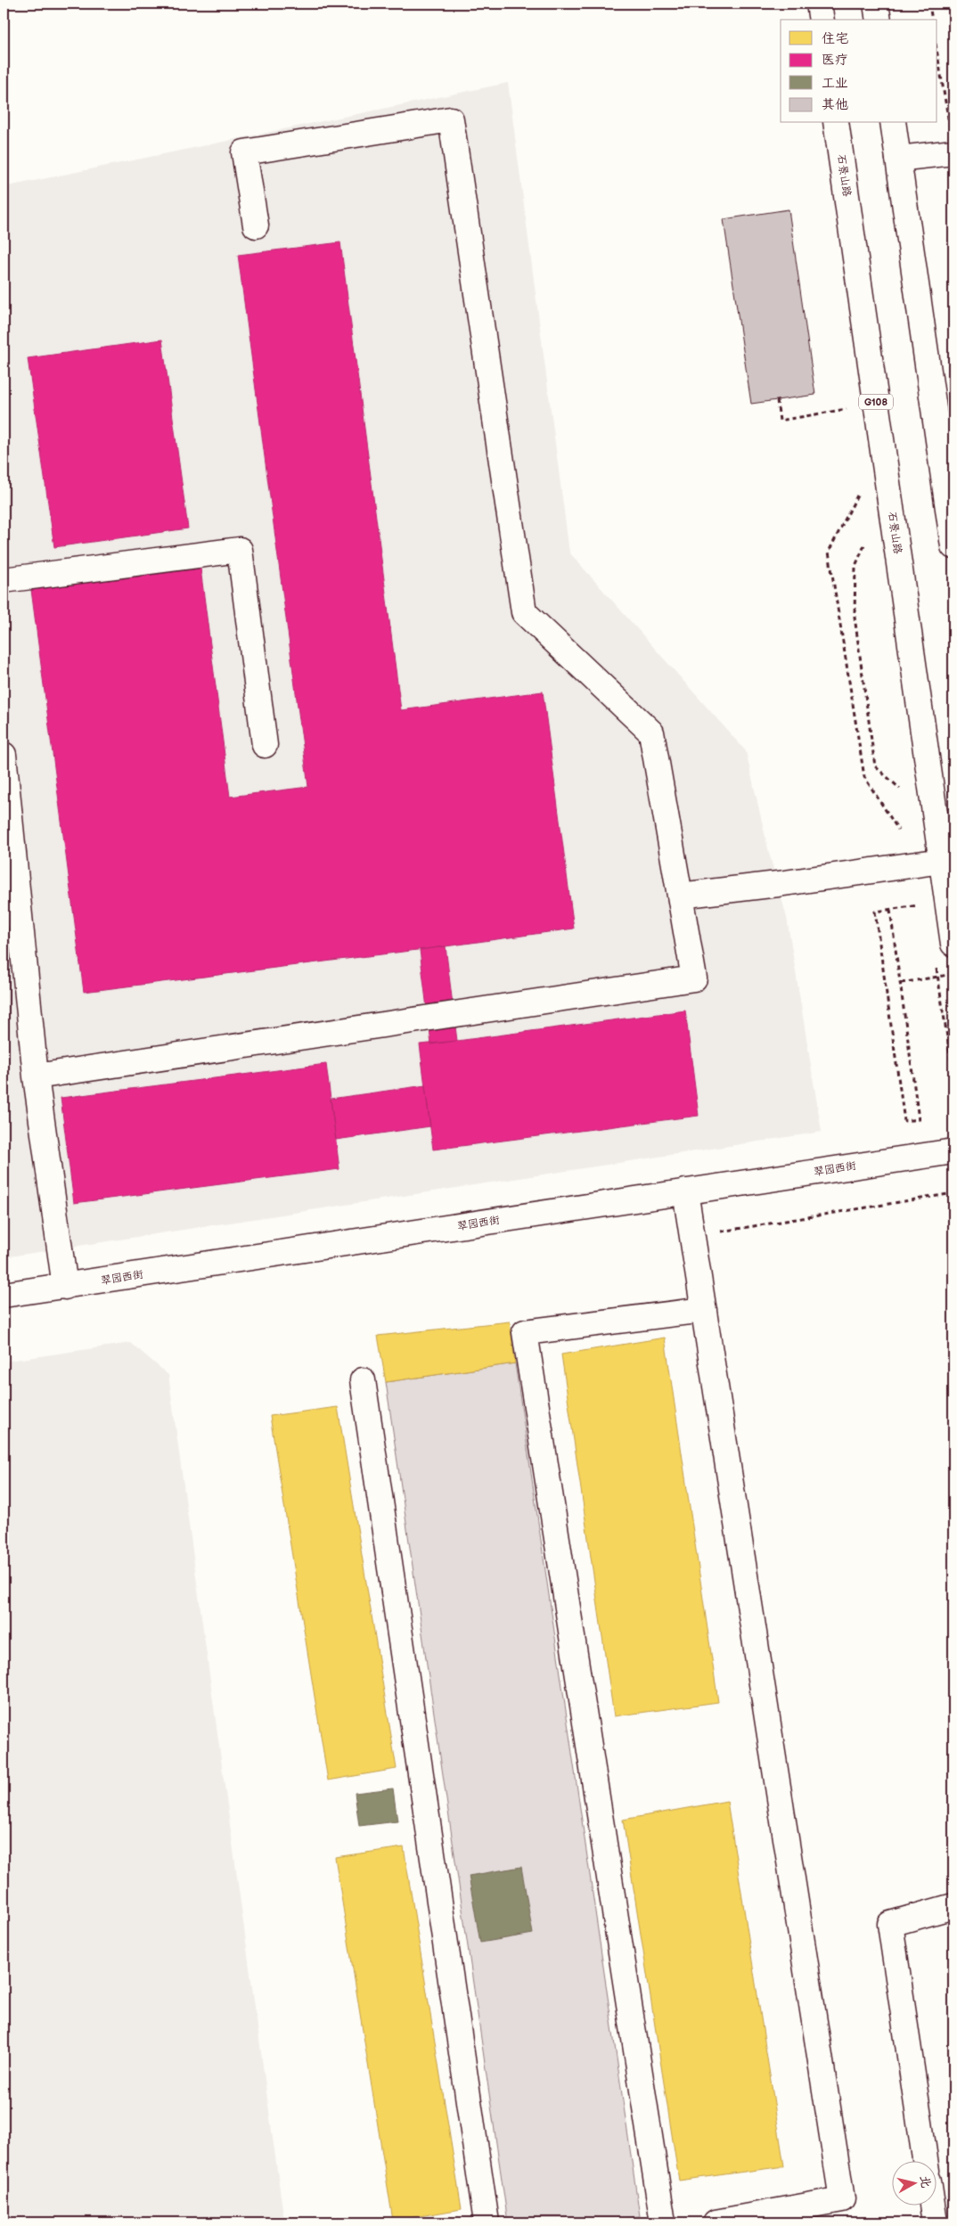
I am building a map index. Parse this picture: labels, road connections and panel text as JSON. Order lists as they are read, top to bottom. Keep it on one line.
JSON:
{"streets":{"main road":["石景山路","G108","翠园西街"]},"legend":["住宅","医疗","工业","其他"],"north":"right"}
